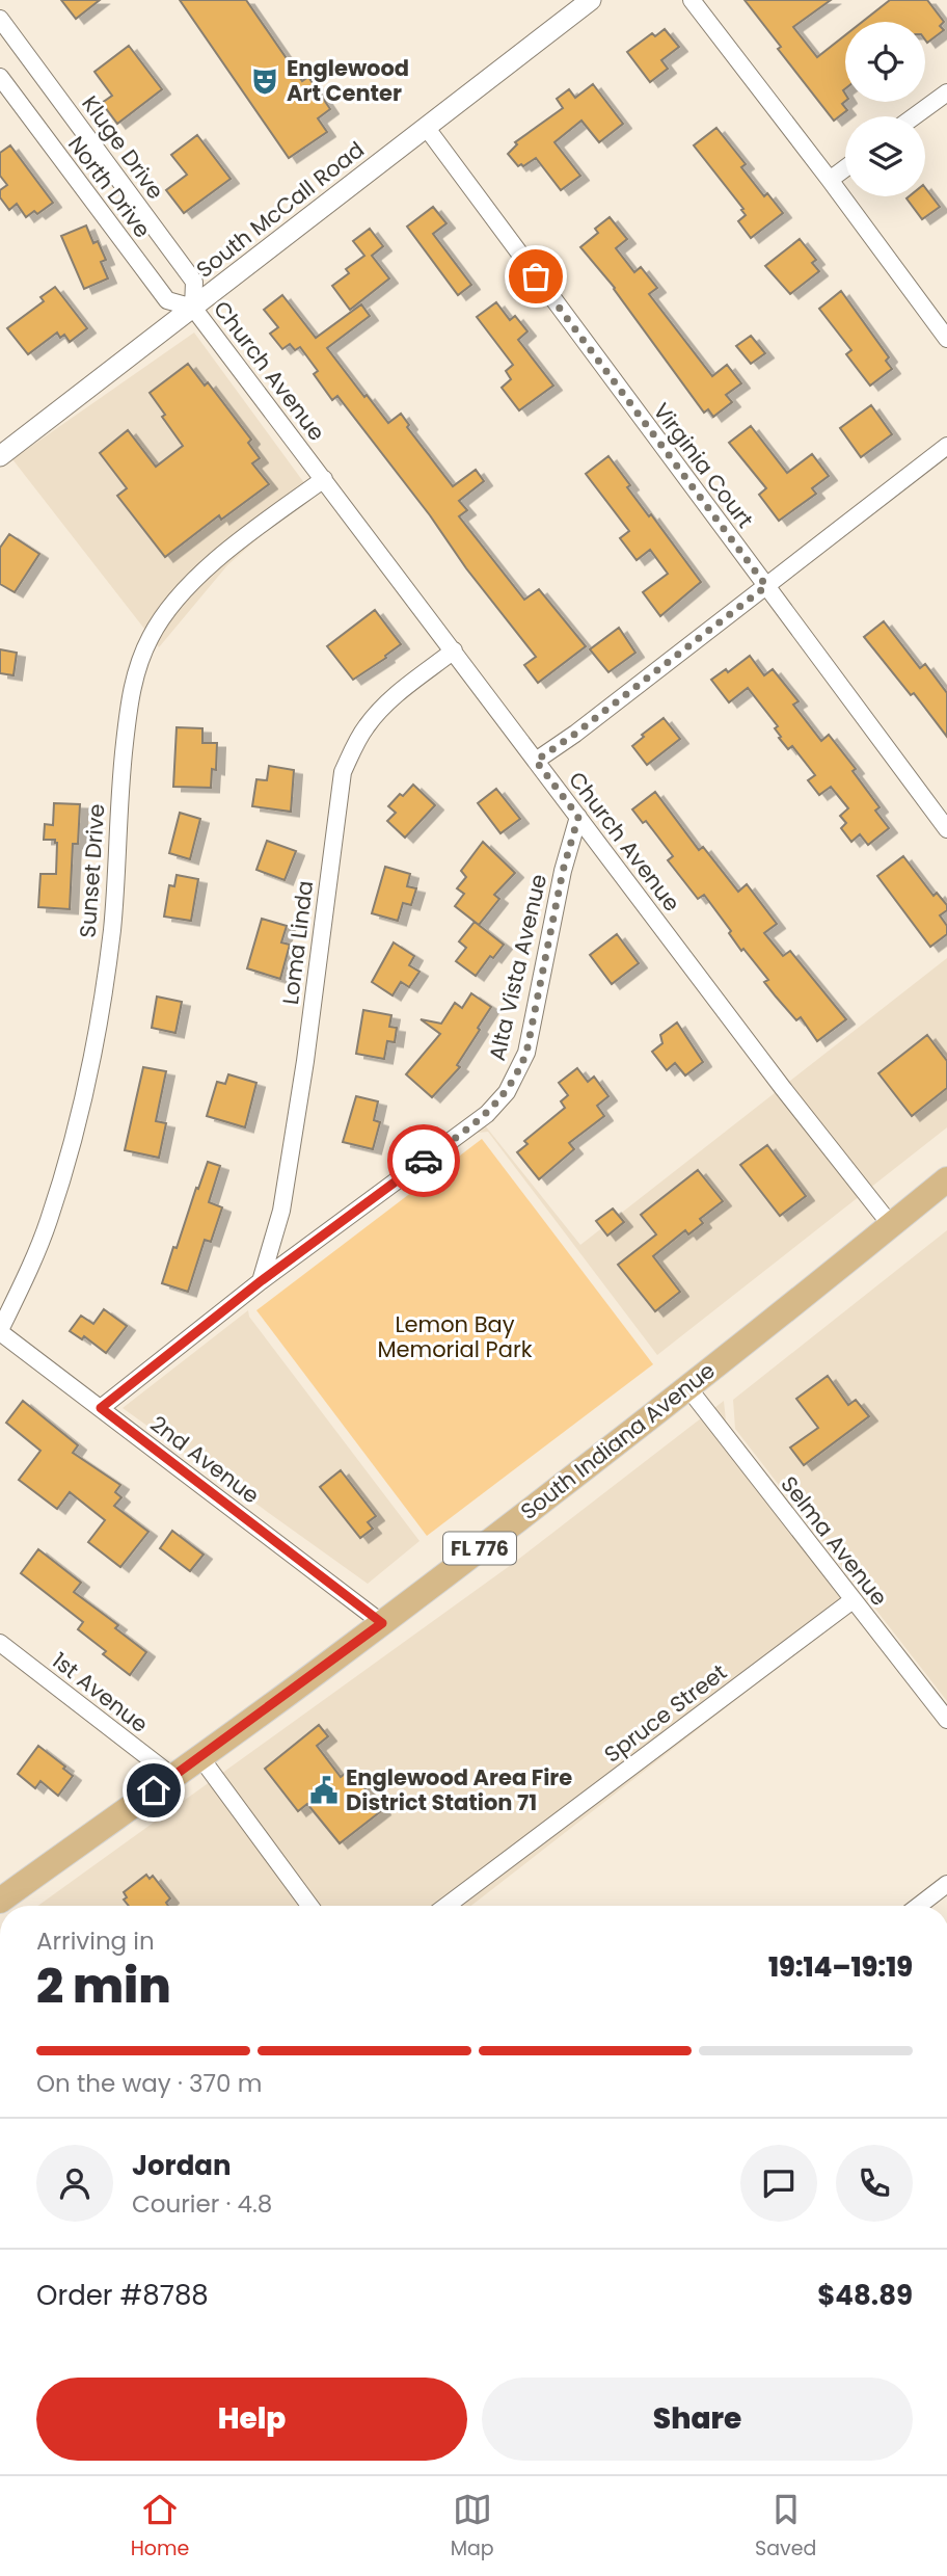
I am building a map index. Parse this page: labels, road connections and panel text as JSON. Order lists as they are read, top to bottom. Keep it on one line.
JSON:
{"streets":{"main road":["South Indiana Avenue","FL 776"],"street":["Kluge Drive","North Drive","South McCall Road","Church Avenue","Virginia Court","Sunset Drive","Loma Linda","Alta Vista Avenue","2nd Avenue","Selma Avenue","1st Avenue","Spruce Street"]},"crossings":[["Kluge Drive","North Drive"],["Kluge Drive","South McCall Road"],["Kluge Drive","Church Avenue"],["North Drive","South McCall Road"],["North Drive","Church Avenue"],["South McCall Road","Church Avenue"],["South McCall Road","Virginia Court"],["Church Avenue","Sunset Drive"],["Church Avenue","Loma Linda"],["Church Avenue","Alta Vista Avenue"],["Church Avenue","South Indiana Avenue"],["Sunset Drive","2nd Avenue"],["Loma Linda","Alta Vista Avenue"],["Alta Vista Avenue","2nd Avenue"],["South Indiana Avenue","2nd Avenue"],["South Indiana Avenue","Selma Avenue"],["South Indiana Avenue","1st Avenue"],["Selma Avenue","Spruce Street"]],"parks":["Lemon Bay Memorial Park"],"places":{"theatre":["Englewood Art Center"],"public building":["Englewood Area Fire District Station 71"]},"page":{"heading":["2 min","Arriving in","19:14–19:19"],"panel":["Jordan","Courier · 4.8","Order #8788","$48.89"],"bar":"On the way · 370 m","buttons":["Help","Share"],"tabs":["Home","Map","Saved"]}}
